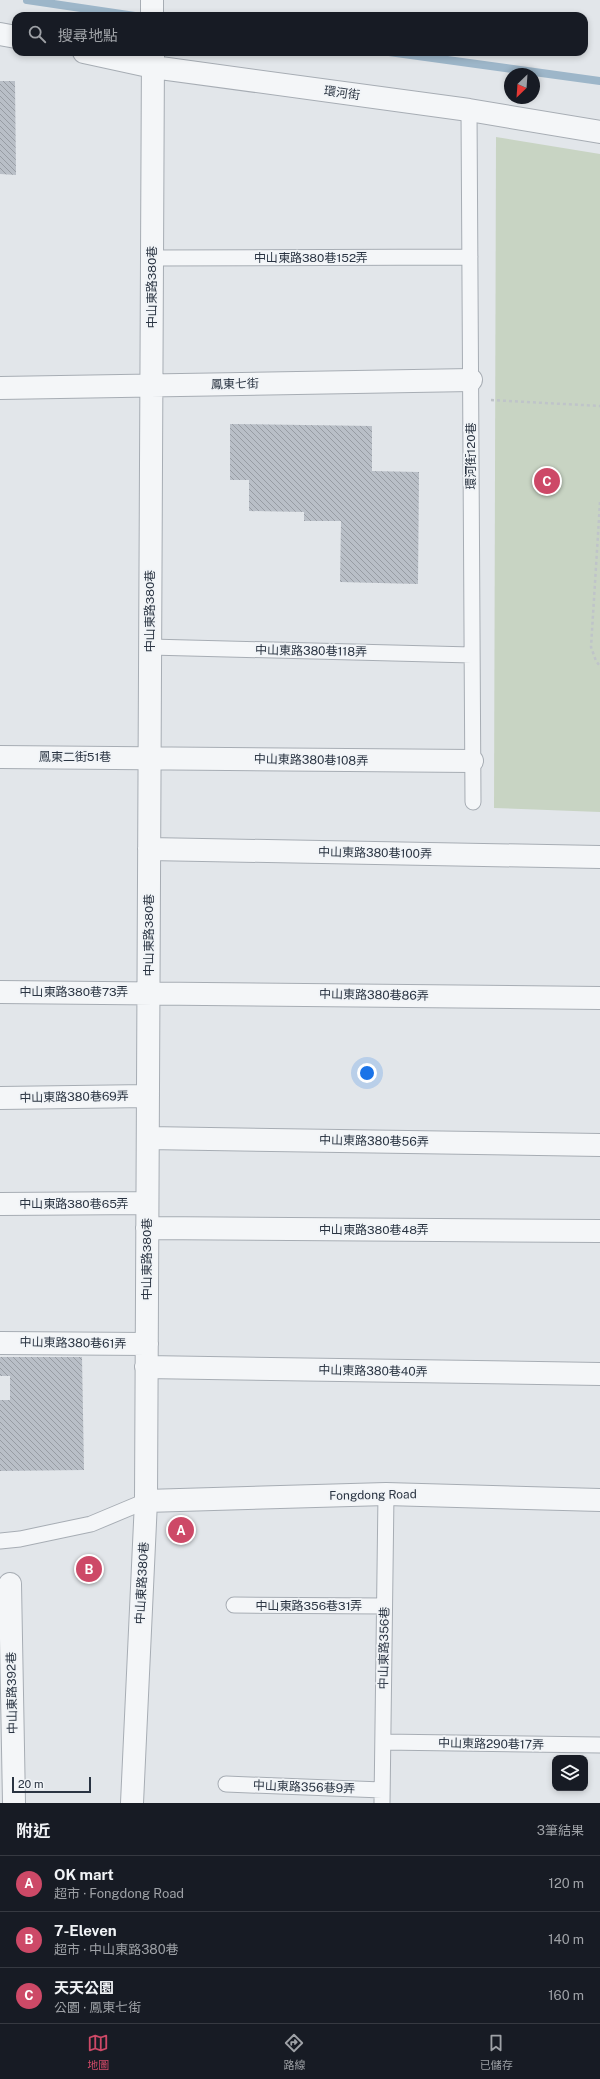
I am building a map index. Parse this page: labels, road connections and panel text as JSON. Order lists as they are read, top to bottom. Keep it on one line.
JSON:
{"streets":{"street":["環河街","中山東路380巷","鳳東七街","鳳東二街51巷","中山東路380巷108弄","中山東路380巷100弄","中山東路380巷73弄","中山東路380巷86弄","中山東路380巷69弄","中山東路380巷56弄","中山東路380巷65弄","中山東路380巷48弄","中山東路380巷61弄","中山東路380巷40弄","Fongdong Road","中山東路392巷"],"lane":["中山東路380巷152弄","環河街120巷","中山東路380巷118弄","中山東路356巷31弄","中山東路356巷","中山東路290巷17弄","中山東路356巷9弄"]},"crossings":[["環河街","中山東路380巷"],["環河街","環河街120巷"],["中山東路380巷152弄","中山東路380巷"],["中山東路380巷152弄","環河街120巷"],["中山東路380巷","鳳東七街"],["中山東路380巷","中山東路380巷118弄"],["中山東路380巷","鳳東二街51巷"],["中山東路380巷","中山東路380巷108弄"],["中山東路380巷","中山東路380巷100弄"],["中山東路380巷","中山東路380巷73弄"],["中山東路380巷","中山東路380巷86弄"],["中山東路380巷","中山東路380巷69弄"],["中山東路380巷","中山東路380巷56弄"],["中山東路380巷","中山東路380巷65弄"],["中山東路380巷","中山東路380巷48弄"],["中山東路380巷","中山東路380巷61弄"],["中山東路380巷","中山東路380巷40弄"],["中山東路380巷","Fongdong Road"],["鳳東七街","環河街120巷"],["環河街120巷","中山東路380巷118弄"],["環河街120巷","中山東路380巷108弄"],["鳳東二街51巷","中山東路380巷108弄"],["中山東路380巷73弄","中山東路380巷86弄"],["Fongdong Road","中山東路356巷"],["中山東路356巷31弄","中山東路356巷"],["中山東路356巷","中山東路290巷17弄"],["中山東路356巷","中山東路356巷9弄"]],"scale_bar":"20 m","north":"bottom left","page":{"search":"搜尋地點","pins":["C","A","B"],"scale":"20 m","heading":["附近","3筆結果"],"list":[{"mark":"A","name":"OK mart","note":"超市 · Fongdong Road","value":"120 m"},{"mark":"B","name":"7-Eleven","note":"超市 · 中山東路380巷","value":"140 m"},{"mark":"C","name":"天天公園","note":"公園 · 鳳東七街","value":"160 m"}],"nav":["地圖","路線","已儲存"]}}
